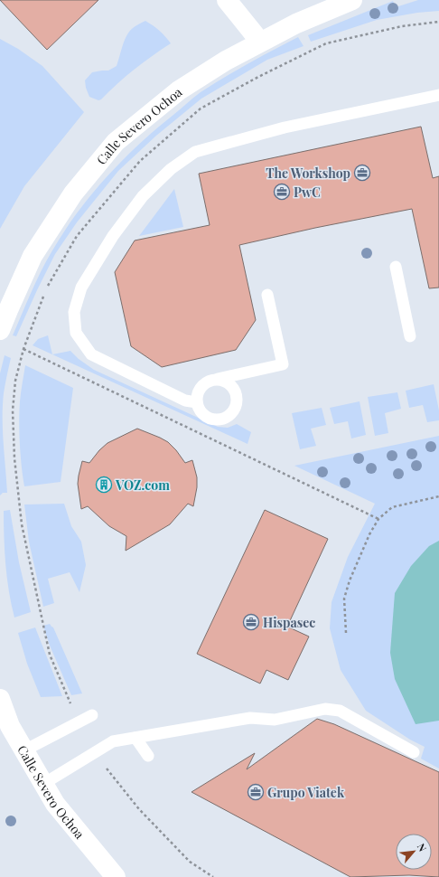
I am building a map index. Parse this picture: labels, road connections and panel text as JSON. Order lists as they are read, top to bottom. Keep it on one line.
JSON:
{"streets":{"street":["Calle Severo Ochoa"]},"places":{"office":["The Workshop","PwC","Hispasec","Grupo Viatek"],"building":["VOZ.com"]},"north":"top right"}
